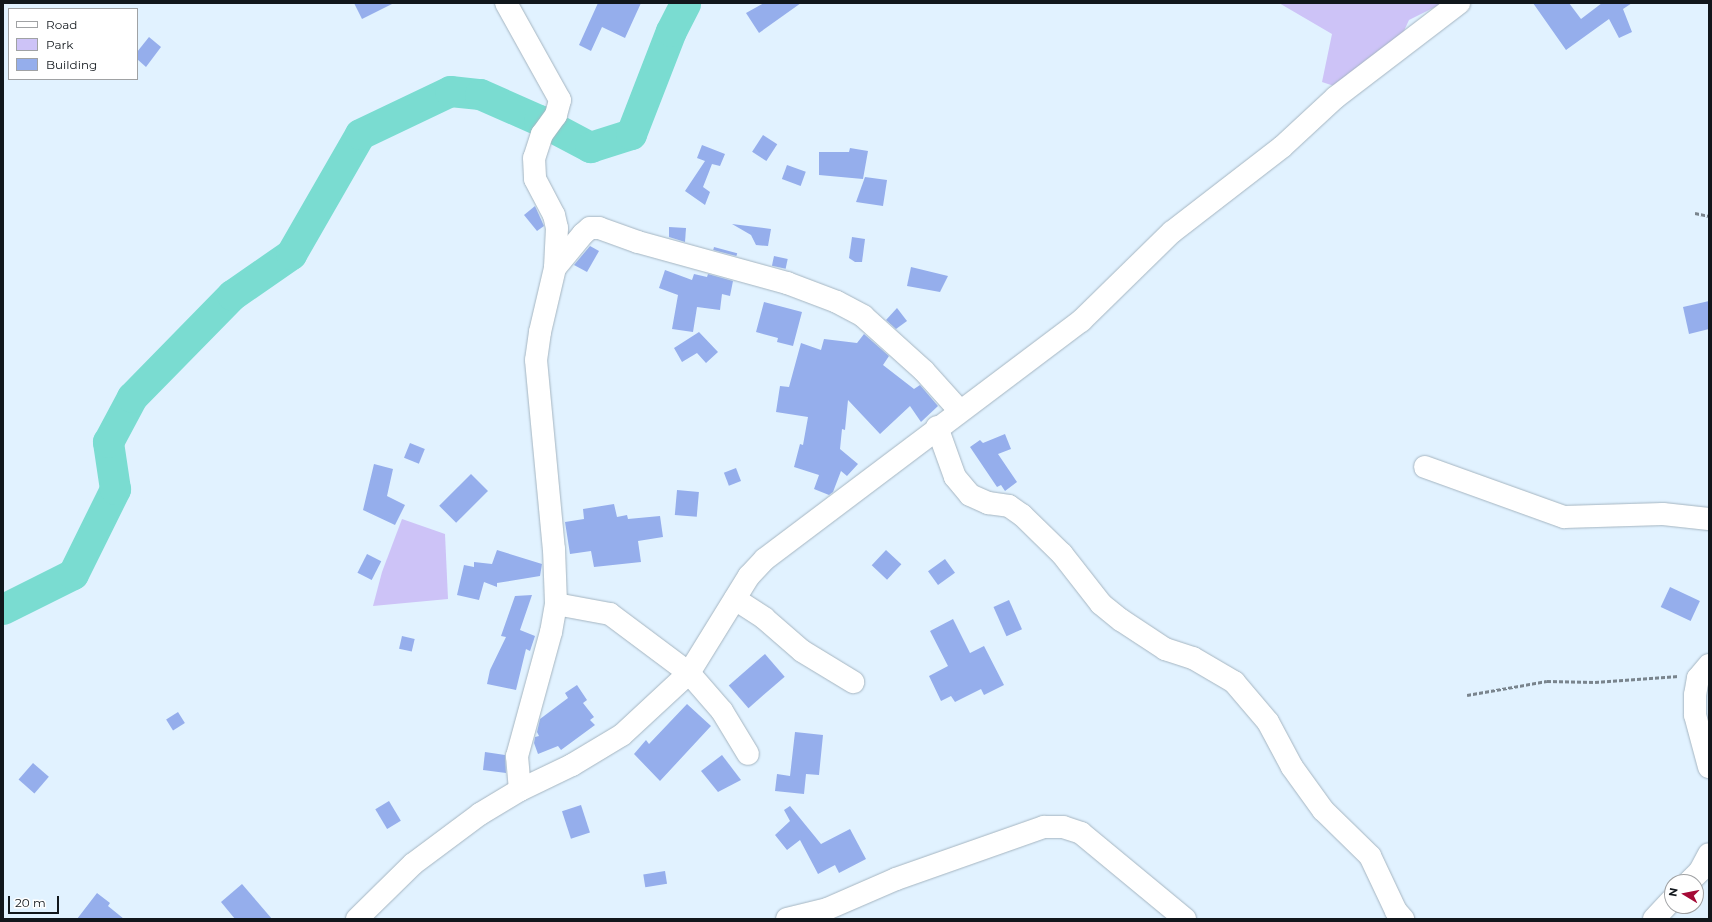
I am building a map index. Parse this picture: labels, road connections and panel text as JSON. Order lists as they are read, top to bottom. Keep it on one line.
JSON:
{"legend":["Road","Park","Building"],"scale_bar":"20 m","north":"left"}
